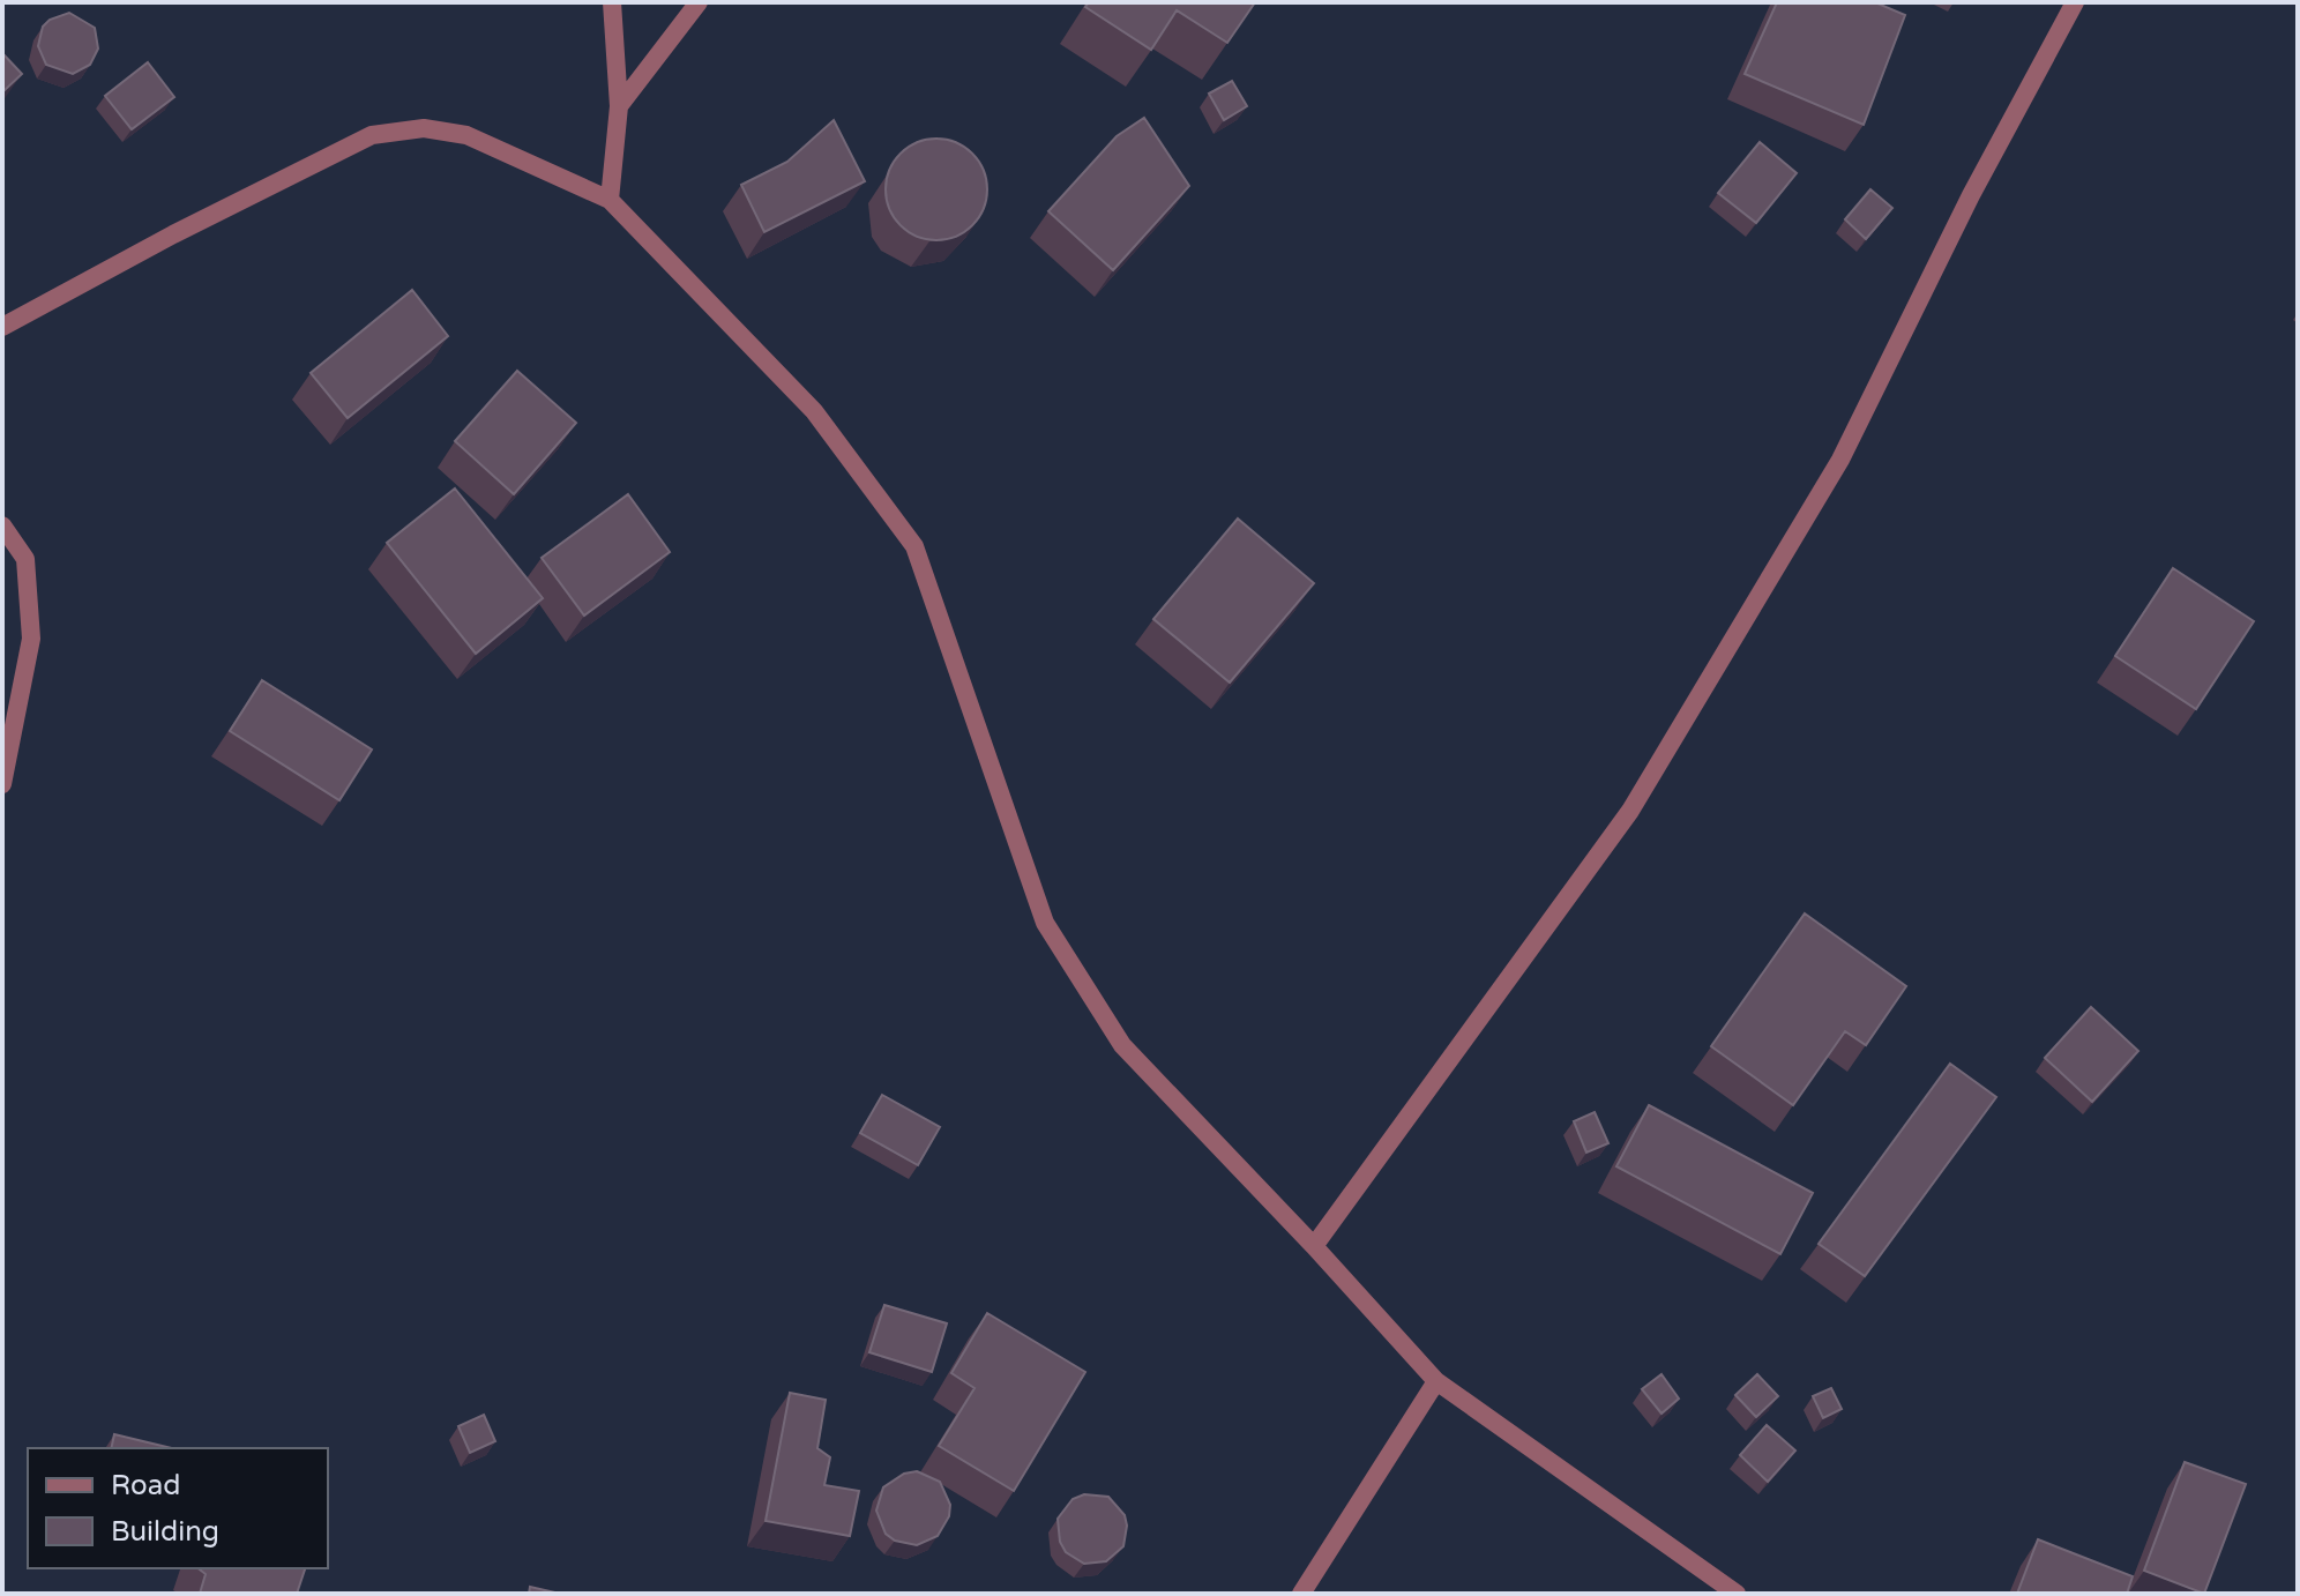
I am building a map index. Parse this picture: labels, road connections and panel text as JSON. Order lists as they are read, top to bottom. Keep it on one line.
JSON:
{"legend":["Road","Building"]}
